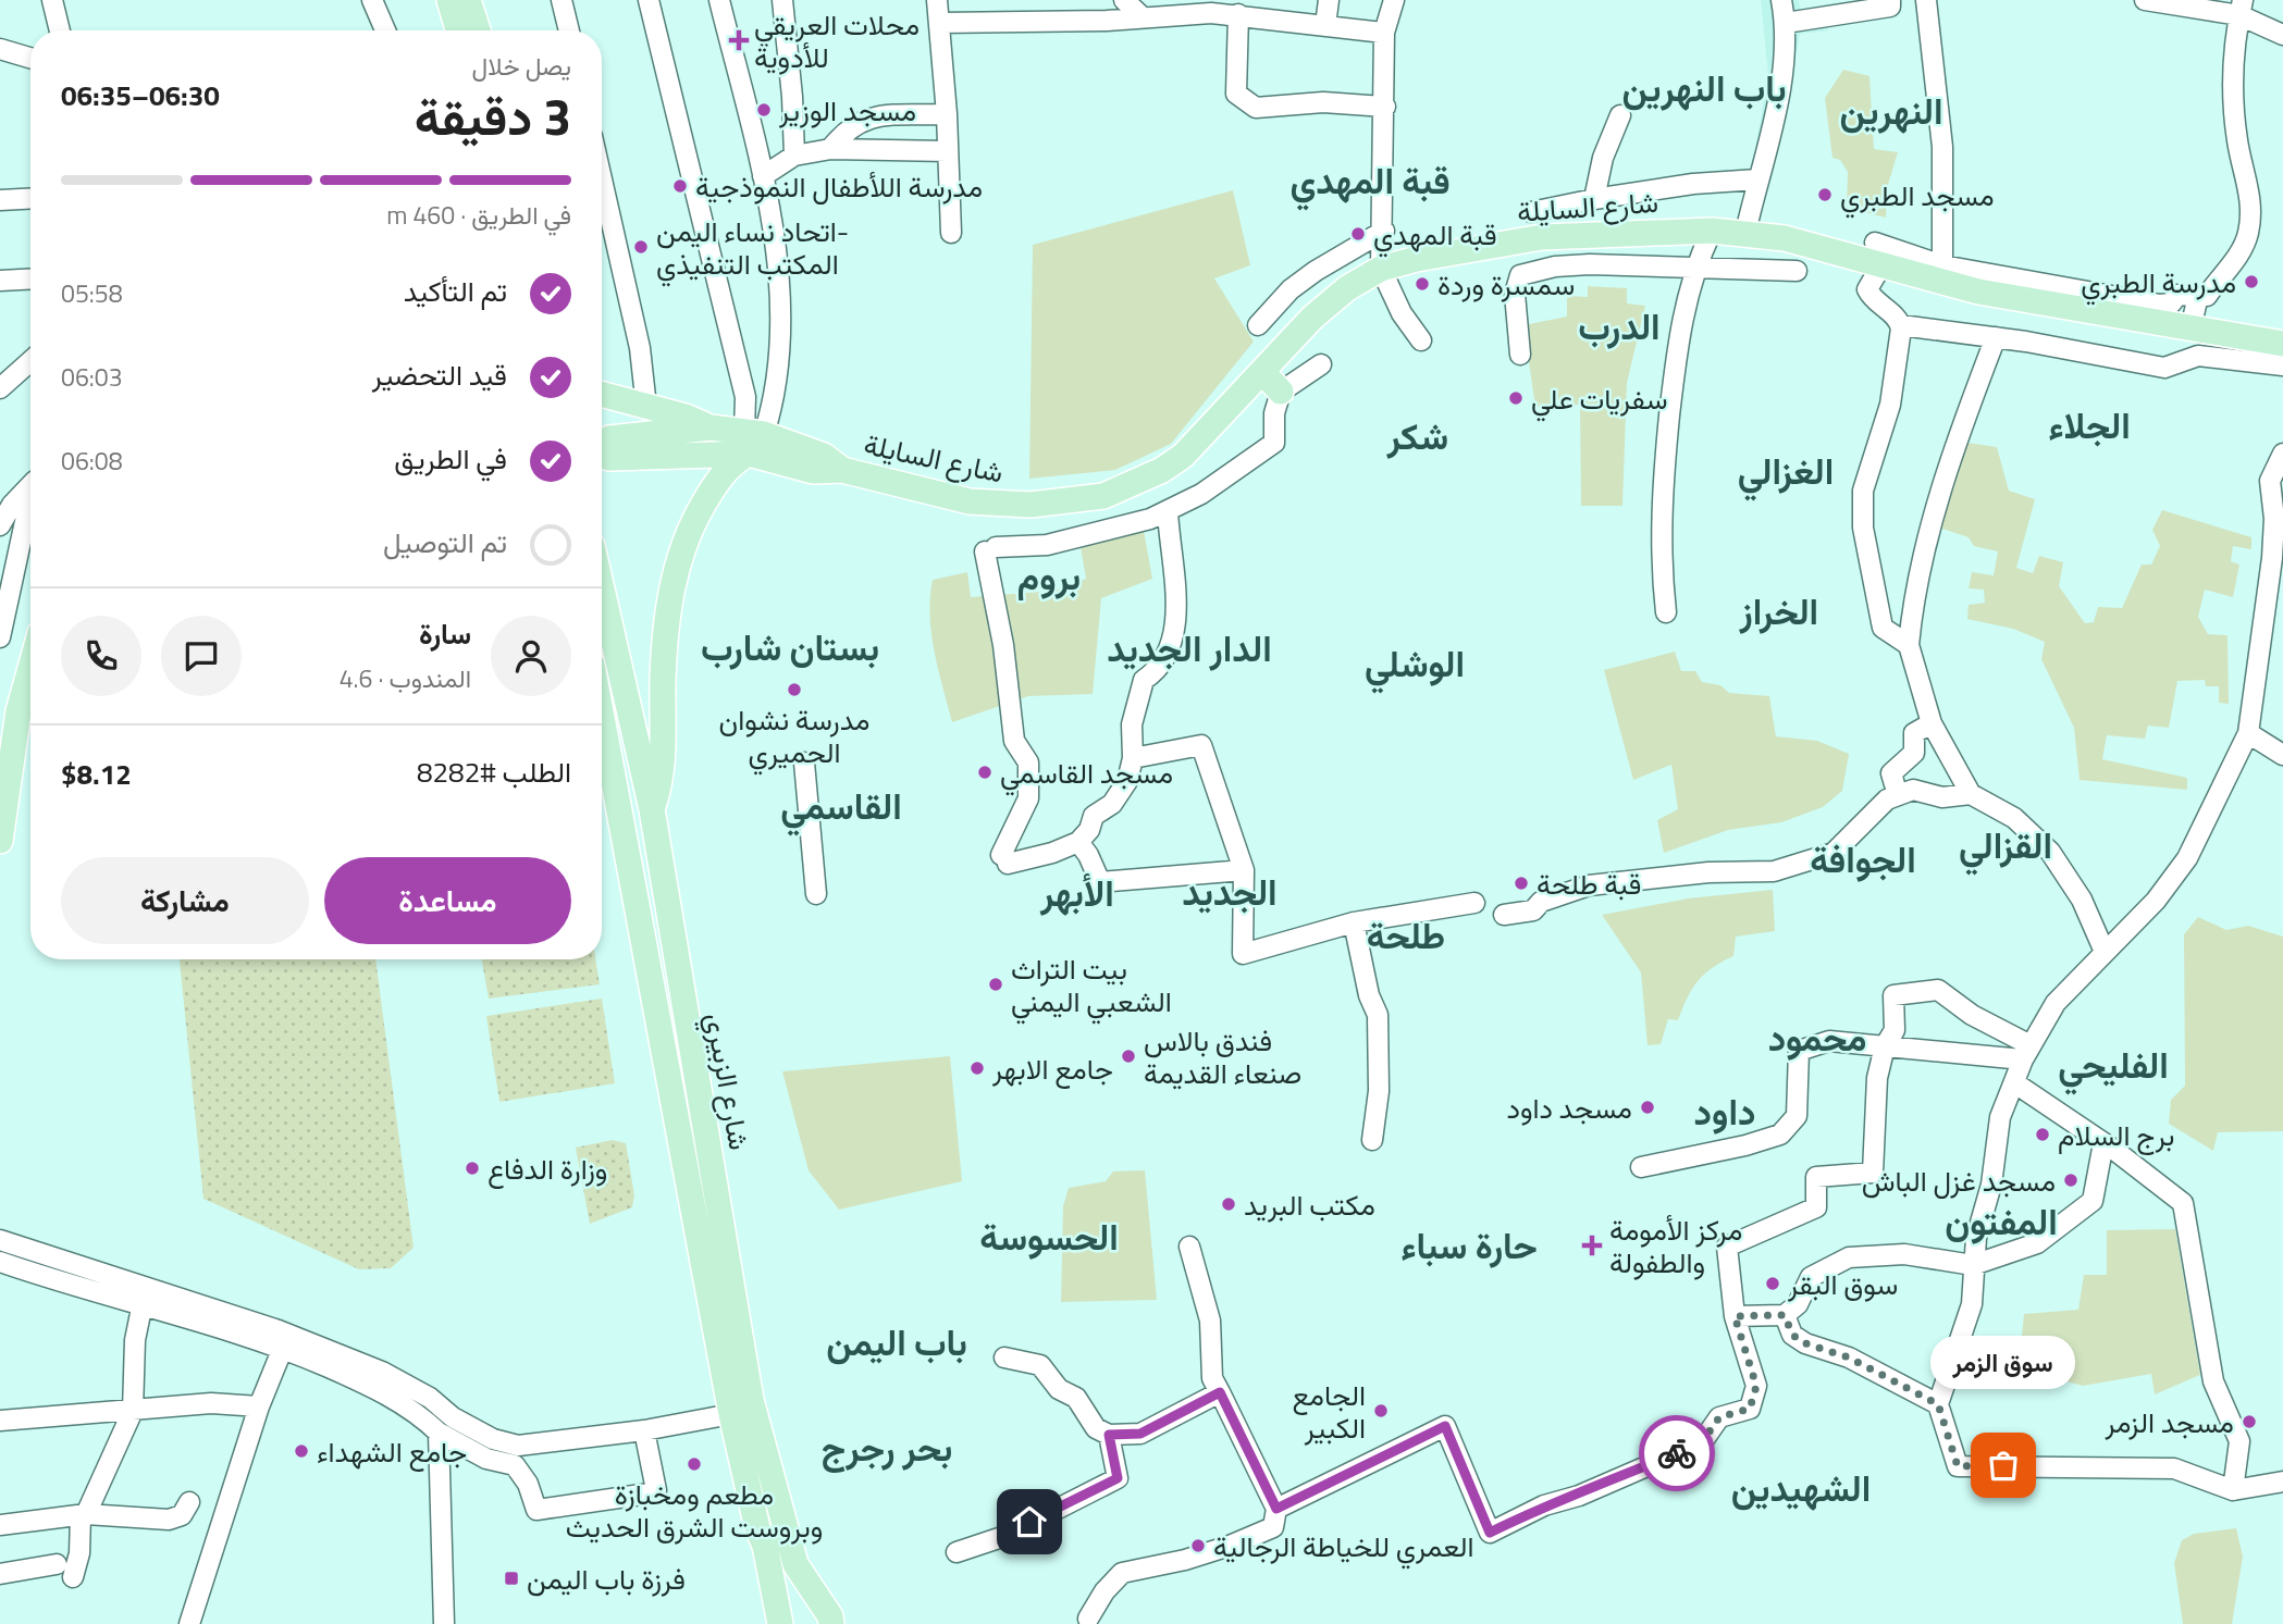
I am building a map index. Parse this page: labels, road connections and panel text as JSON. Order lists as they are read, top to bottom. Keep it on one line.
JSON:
{"streets":{"main road":["شارع السايلة","شارع الزبيري"]},"districts":["باب النهرين","النهرين","قبة المهدي","الدرب","الجلاء","شكر","الغزالي","بروم","الخراز","بستان شارب","الدار الجديد","الوشلي","القاسمي","القزالي","الجوافة","الجديد","الأبهر","طلحة","محمود","الفليحي","داود","المفتون","الحسوسة","حارة سباء","باب اليمن","بحر رجرج","الشهيدين"],"places":{"health":["محلات العريقي للأدوية","مركز الأمومة والطفولة"],"other":["مسجد الوزير","مدرسة اللأطفال النموذجية","مسجد الطبري","قبة المهدي","اتحاد نساء اليمن- المكتب التنفيذي","مدرسة الطبري","سمسرة وردة","سفريات علي","مدرسة نشوان الحميري","مسجد القاسمي","قبة طلحة","بيت التراث الشعبي اليمني","فندق بالاس صنعاء القديمة","جامع الابهر","مسجد داود","برج السلام","وزارة الدفاع","مسجد غزل الباش","مكتب البريد","سوق البقر","الجامع الكبير","مسجد الزمر","جامع الشهداء","مطعم ومخبازة وبروست الشرق الحديث","سوق الزمر","العمري للخياطة الرجالية"],"transit":["فرزة باب اليمن"]},"page":{"heading":["3 دقيقة","يصل خلال","06:30–06:35"],"panel":["سارة","المندوب · 4.6","الطلب #8282","$8.12"],"bar":"في الطريق · 460 m","list":[["تم التأكيد","05:58"],["قيد التحضير","06:03"],["في الطريق","06:08"],"تم التوصيل"],"buttons":["مساعدة","مشاركة"],"bubble":"سوق الزمر"}}
